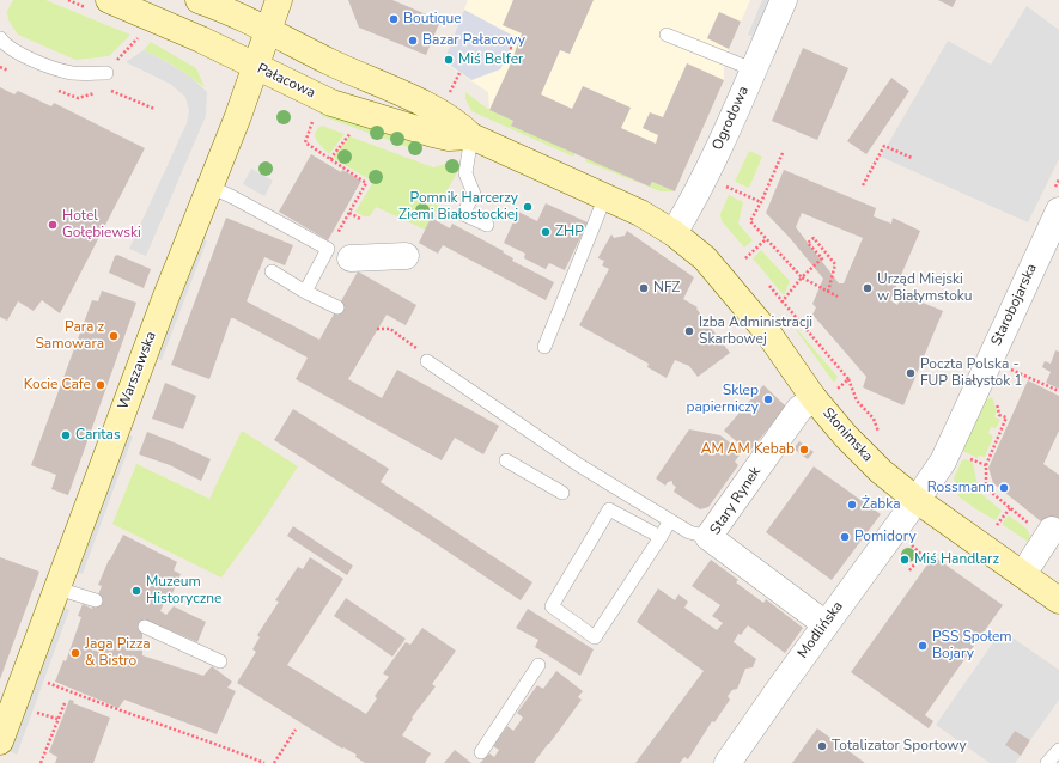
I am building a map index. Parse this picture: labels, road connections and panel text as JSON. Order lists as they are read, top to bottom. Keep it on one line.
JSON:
{"streets":{"street":["Pałacowa","Ogrodowa","Starobojarska","Warszawska","Słonimska","Stary Rynek","Modlińska"]},"crossings":[["Pałacowa","Ogrodowa"],["Pałacowa","Warszawska"],["Pałacowa","Słonimska"],["Ogrodowa","Słonimska"],["Starobojarska","Słonimska"],["Starobojarska","Modlińska"],["Słonimska","Stary Rynek"],["Słonimska","Modlińska"],["Stary Rynek","Modlińska"]],"places":["Boutique","Bazar Pałacowy","Miś Belfer","Pomnik Harcerzy Ziemi Białostockiej","Hotel Gołębiewski","ZHP","NFZ","Urząd Miejski w Białymstoku","Izba Administracji Skarbowej","Para z Samowara","Poczta Polska - FUP Białystok 1","Kocie Cafe","Sklep papierniczy","Caritas","AM AM Kebab","Rossmann","Żabka","Pomidory","Miś Handlarz","Muzeum Historyczne","PSS Społem Bojary","Jaga Pizza & Bistro","Totalizator Sportowy"]}
